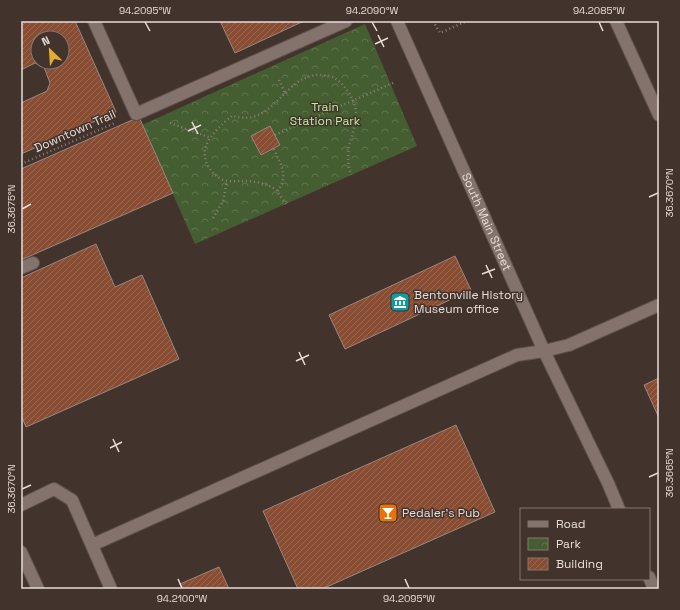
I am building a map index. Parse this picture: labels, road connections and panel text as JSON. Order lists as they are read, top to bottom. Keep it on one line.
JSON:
{"streets":{"street":["South Main Street"],"path":["Downtown Trail"]},"parks":["Train Station Park"],"places":{"museum":["Bentonville History Museum office"],"bar":["Pedaler's Pub"]},"legend":["Road","Park","Building"],"north":"top left","coordinates":["94.2095°W","94.2090°W","94.2085°W","36.3670°N","36.3675°N","36.3665°N","94.2100°W"]}
